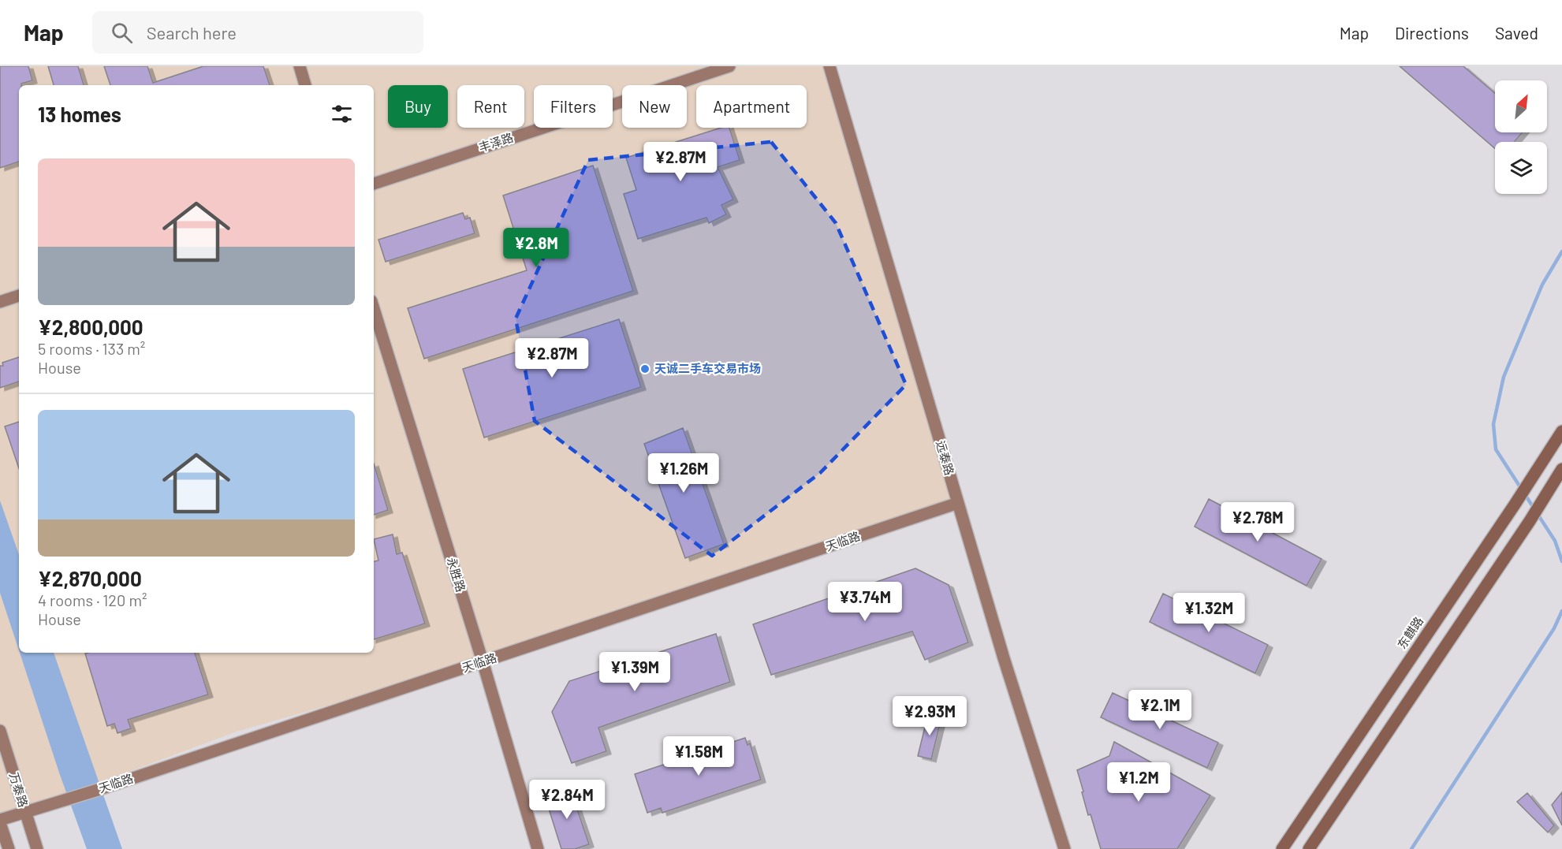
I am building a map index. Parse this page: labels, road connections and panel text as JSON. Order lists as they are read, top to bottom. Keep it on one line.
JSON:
{"streets":{"main road":["东麒路"],"street":["丰泽路","远泰路","天临路","永胜路","万泰路"]},"crossings":[["远泰路","天临路"],["天临路","永胜路"],["天临路","万泰路"]],"places":["天诚二手车交易市场"],"north":"top right","page":{"header":"Map","search":"Search here","nav":["Map","Directions","Saved"],"chip":["Buy","Rent","Filters","New","Apartment"],"heading":"13 homes","price":["¥2.87M","¥2.8M","¥2.87M","¥1.26M","¥2.78M","¥3.74M","¥1.32M","¥1.39M","¥2.1M","¥2.93M","¥1.58M","¥1.2M","¥2.84M"],"list":[{"name":"¥2,800,000","note":"5 rooms · 133 m² · House"},{"name":"¥2,870,000","note":"4 rooms · 120 m² · House"}]}}
